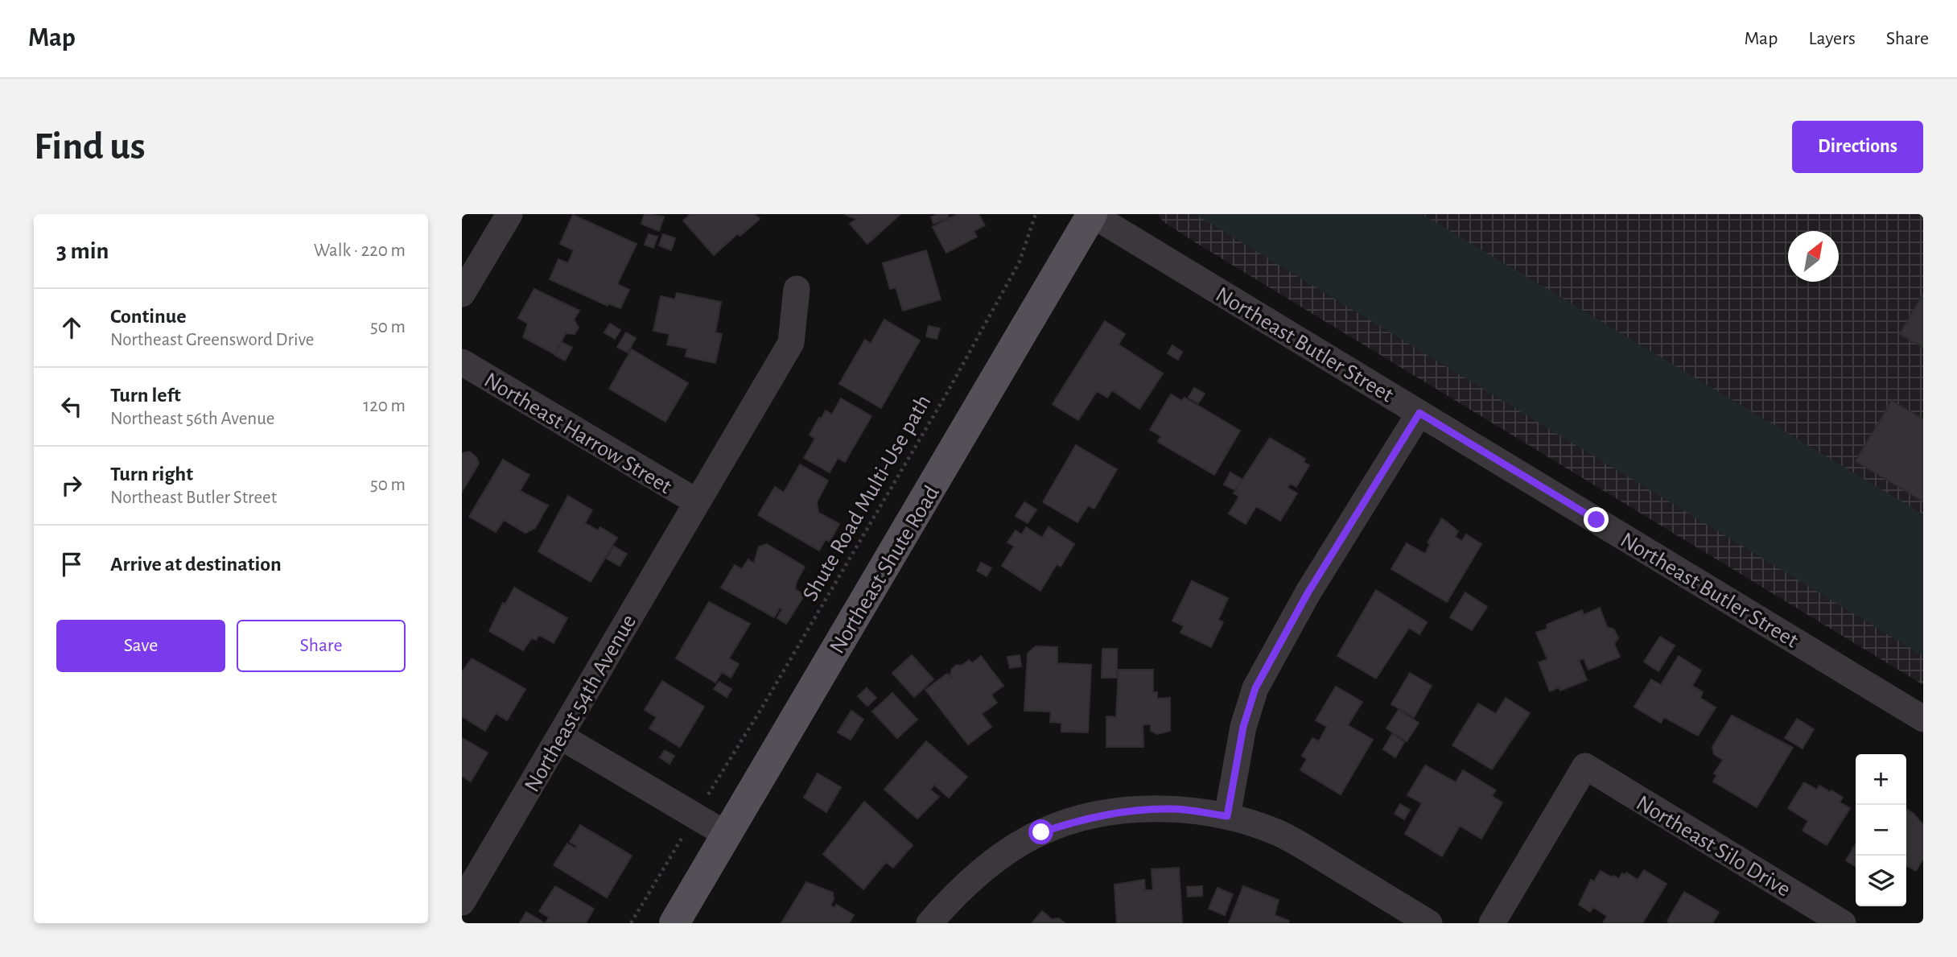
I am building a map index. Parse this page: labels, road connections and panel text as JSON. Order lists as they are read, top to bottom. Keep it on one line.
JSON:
{"streets":{"main road":["Northeast Shute Road"],"street":["Northeast Butler Street","Northeast Harrow Street","Northeast 54th Avenue","Northeast Silo Drive"],"path":["Shute Road Multi-Use path"]},"crossings":[["Northeast Butler Street","Northeast Shute Road"],["Northeast Harrow Street","Northeast 54th Avenue"]],"north":"top right","page":{"header":"Map","nav":["Map","Layers","Share"],"buttons":["Directions",["Save","Share"]],"title":"Find us","heading":["3 min","Walk · 220 m"],"list":[["Continue","Northeast Greensword Drive","50 m"],["Turn left","Northeast 56th Avenue","120 m"],["Turn right","Northeast Butler Street","50 m"],"Arrive at destination"],"map_buttons":["+","−"]}}
